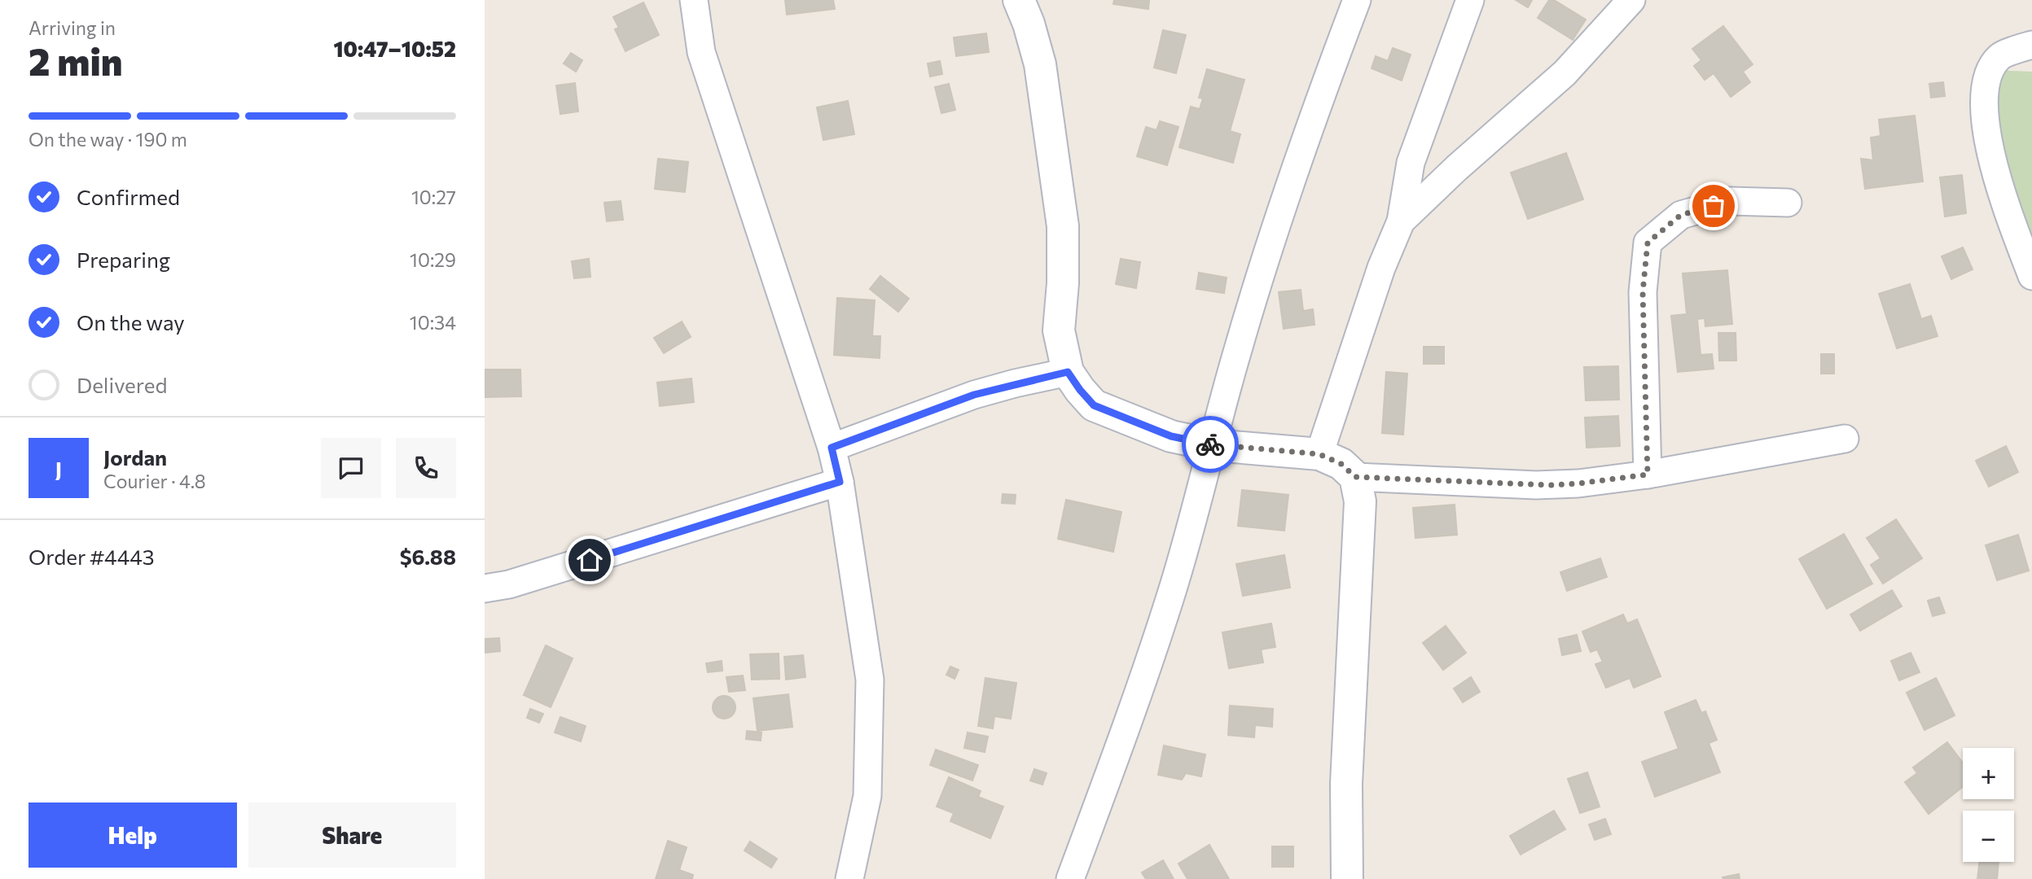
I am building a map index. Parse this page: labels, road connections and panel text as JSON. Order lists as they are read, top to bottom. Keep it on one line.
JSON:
{"page":{"heading":["2 min","Arriving in","10:47–10:52"],"panel":["Jordan","Courier · 4.8","Order #4443","$6.88"],"bar":"On the way · 190 m","list":[["Confirmed","10:27"],["Preparing","10:29"],["On the way","10:34"],"Delivered"],"round":"J","map_buttons":["+","−"],"buttons":["Help","Share"]}}
